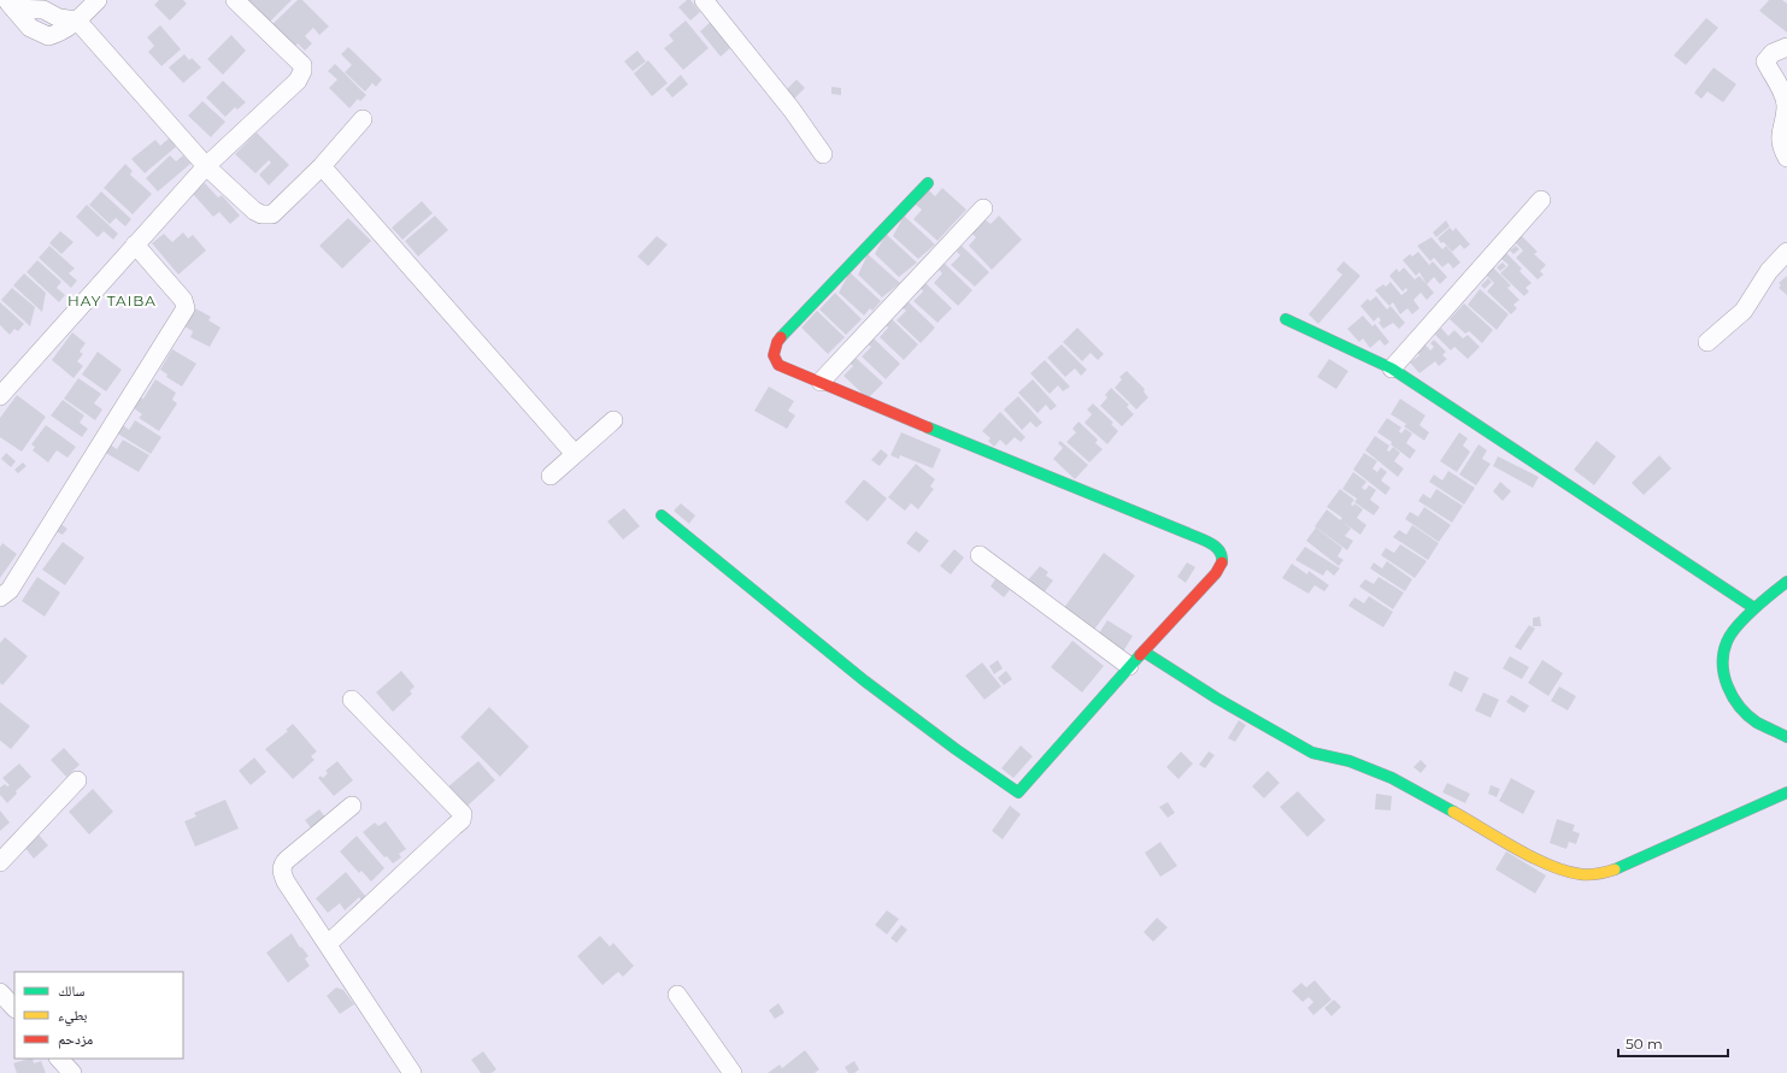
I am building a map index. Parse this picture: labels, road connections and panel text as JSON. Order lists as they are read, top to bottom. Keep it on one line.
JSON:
{"districts":["HAY TAIBA"],"legend":["سالك","بطيء","مزدحم"],"scale_bar":"50 m"}
